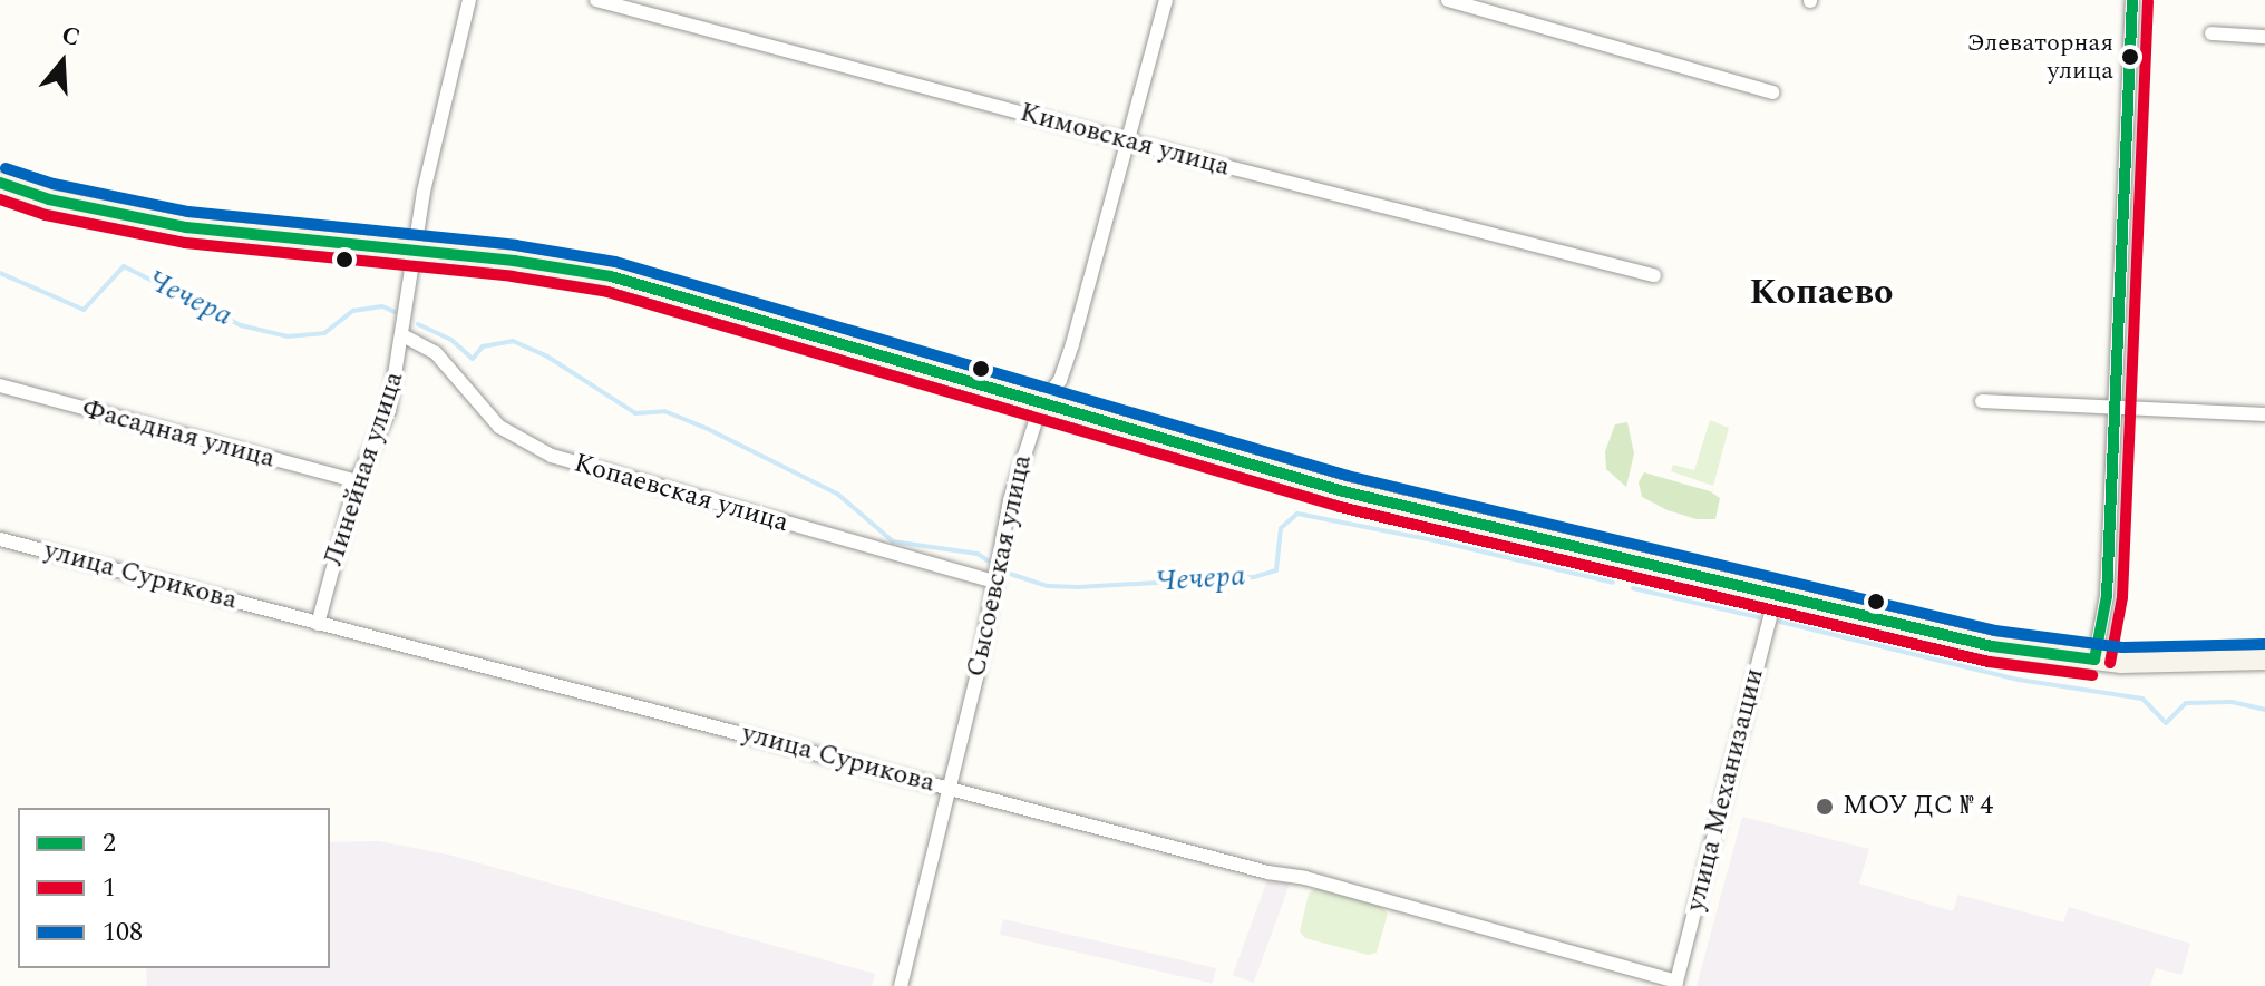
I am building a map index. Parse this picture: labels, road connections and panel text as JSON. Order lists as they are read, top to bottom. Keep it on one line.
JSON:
{"streets":{"street":["Кимовская улица","Фасадная улица","Линейная улица","Копаевская улица","Сысоевская улица","улица Сурикова","улица Механизации"]},"crossings":[["Кимовская улица","Сысоевская улица"],["Фасадная улица","Линейная улица"],["Линейная улица","Копаевская улица"],["Линейная улица","улица Сурикова"],["Копаевская улица","Сысоевская улица"],["Сысоевская улица","улица Сурикова"],["улица Сурикова","улица Механизации"]],"districts":["Копаево"],"water":["Чечера"],"places":["Элеваторная улица","МОУ ДС № 4"],"lines":["transit line 2","transit line 1","transit line 108"],"legend":["2","1","108"],"north":"top"}
